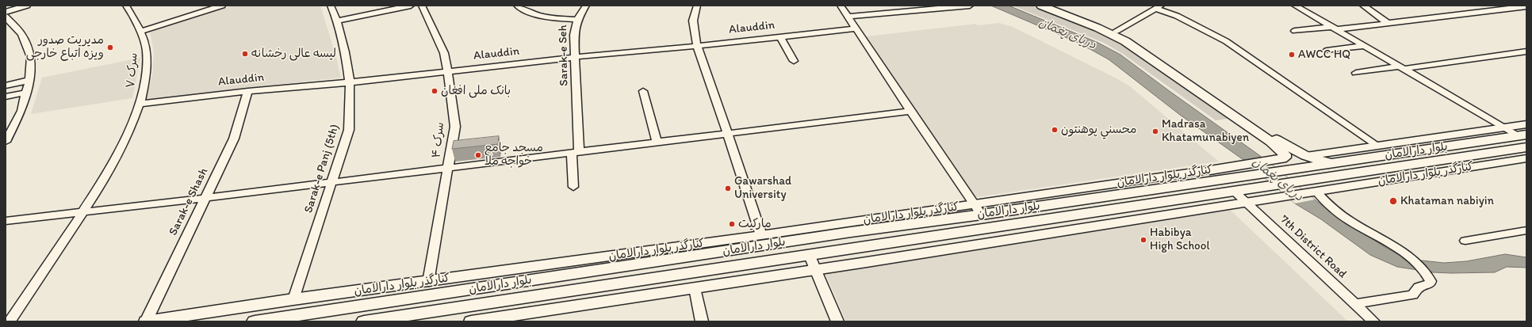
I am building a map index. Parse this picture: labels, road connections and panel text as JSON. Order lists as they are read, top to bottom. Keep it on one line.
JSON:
{"streets":{"main road":["بلوار دارالامان","کنارگذر بلوار دارالامان"],"street":["Alauddin","Sarak-e Seh","سرک ۷","سرک ۴","Sarak-e Panj (5th)","Sarak-e Shash","7th District Road"]},"crossings":[["Alauddin","Sarak-e Seh"],["Alauddin","سرک ۷"],["Alauddin","سرک ۴"],["Alauddin","Sarak-e Panj (5th)"],["Alauddin","Sarak-e Shash"],["سرک ۴","کنارگذر بلوار دارالامان"],["بلوار دارالامان","کنارگذر بلوار دارالامان"],["بلوار دارالامان","7th District Road"],["Sarak-e Panj (5th)","کنارگذر بلوار دارالامان"],["کنارگذر بلوار دارالامان","Sarak-e Shash"],["کنارگذر بلوار دارالامان","7th District Road"]],"water":["دریای پغمان"],"places":["مدیریت صدور ویزه اتباع خارجی","لیسه عالی رخشانه","AWCC HQ","بانک ملی افغان","محسني پوهنتون","Madrasa Khatamunabiyen","مسجد جامع خواجه ملا","Gawarshad University","Khataman nabiyin","مارکیت","Habibya High School"]}
